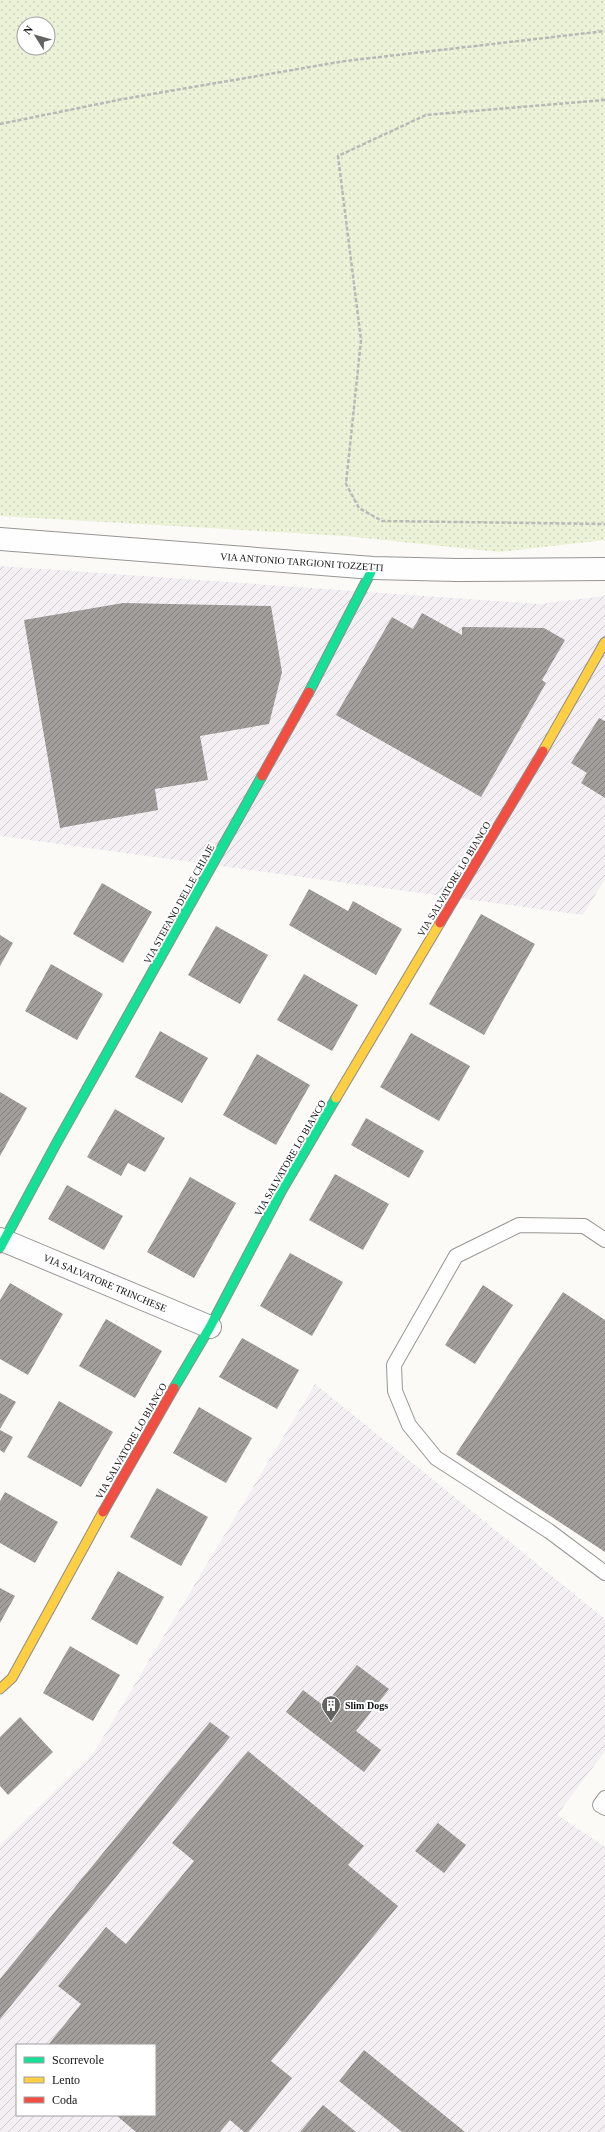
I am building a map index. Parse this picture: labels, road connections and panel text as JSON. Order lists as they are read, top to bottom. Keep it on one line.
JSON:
{"streets":{"street":["VIA ANTONIO TARGIONI TOZZETTI","VIA SALVATORE LO BIANCO","VIA STEFANO DELLE CHIAJE","VIA SALVATORE TRINCHESE"]},"crossings":[["VIA ANTONIO TARGIONI TOZZETTI","VIA STEFANO DELLE CHIAJE"],["VIA SALVATORE LO BIANCO","VIA SALVATORE TRINCHESE"],["VIA STEFANO DELLE CHIAJE","VIA SALVATORE TRINCHESE"]],"places":{"building":["Slim Dogs"]},"legend":["Scorrevole","Lento","Coda"],"north":"top left"}
